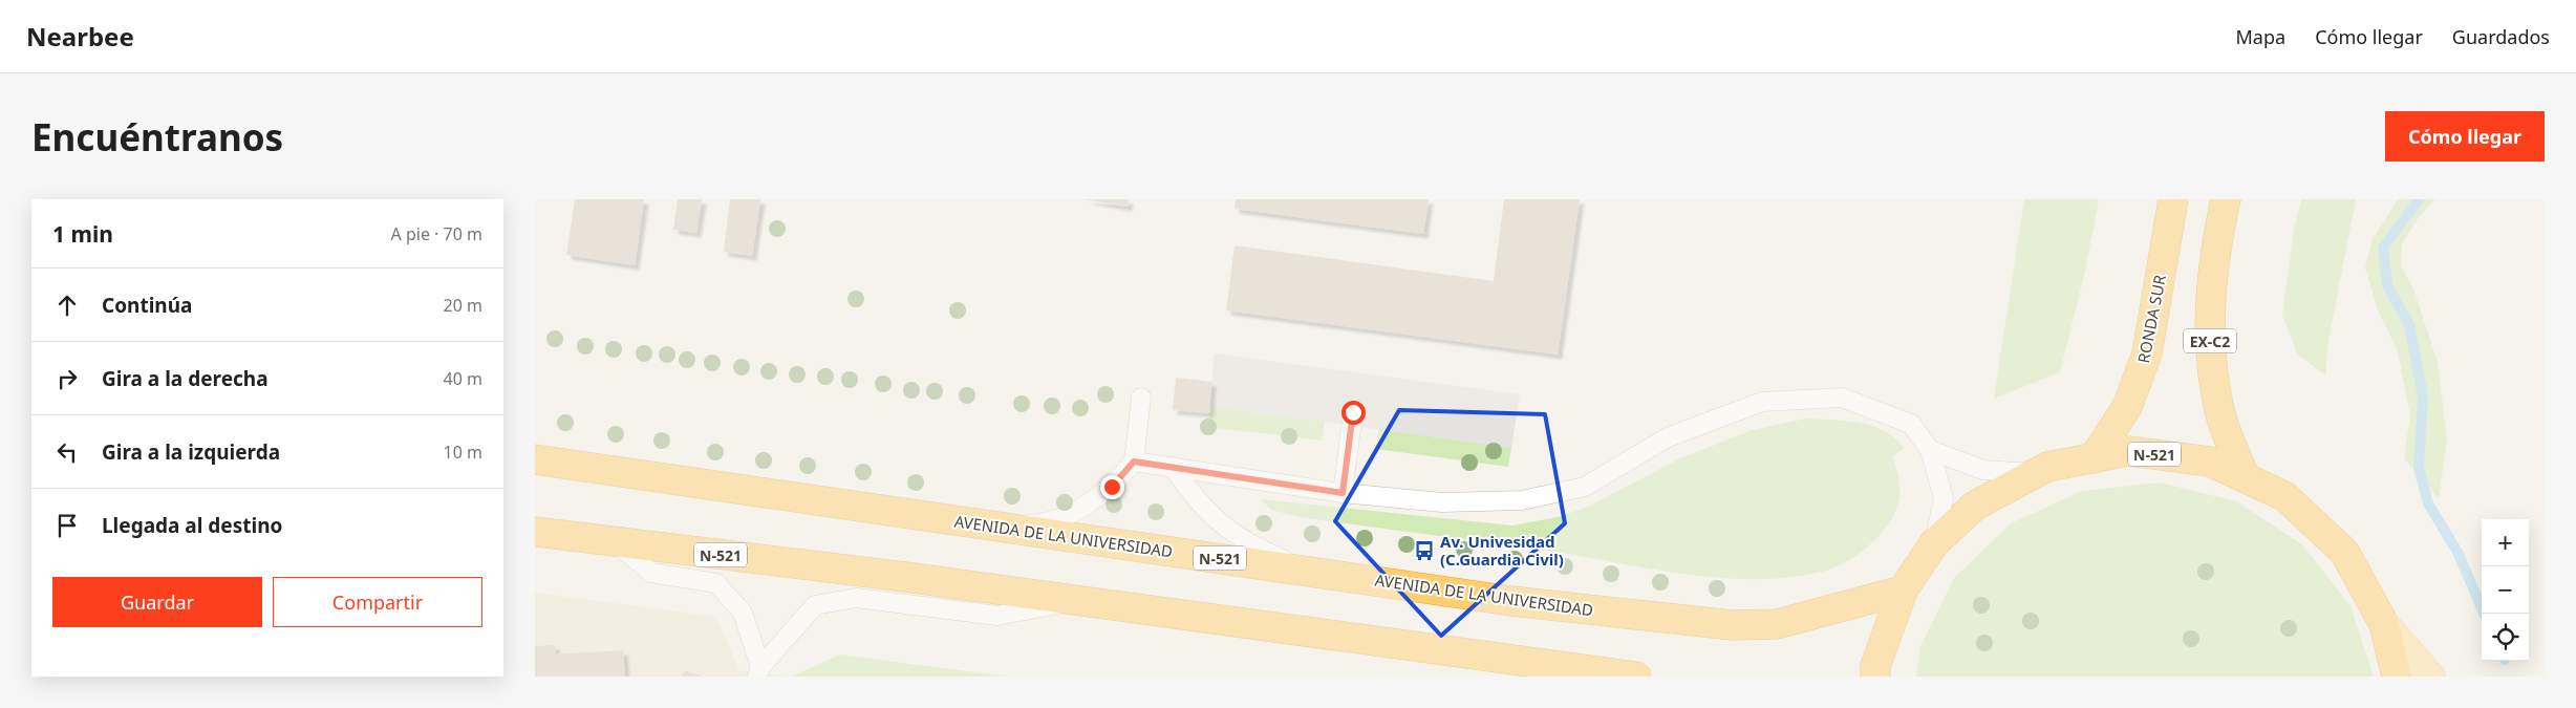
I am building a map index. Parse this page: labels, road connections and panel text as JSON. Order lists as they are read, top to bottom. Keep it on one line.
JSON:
{"streets":{"highway":["RONDA SUR","EX-C2","N-521","AVENIDA DE LA UNIVERSIDAD"]},"crossings":[["RONDA SUR","N-521"],["EX-C2","N-521"],["N-521","AVENIDA DE LA UNIVERSIDAD"]],"places":{"bus stop":["Av. Univesidad (C.Guardia Civil)"]},"page":{"header":"Nearbee","nav":["Mapa","Cómo llegar","Guardados"],"buttons":["Cómo llegar",["Guardar","Compartir"]],"title":"Encuéntranos","heading":["1 min","A pie · 70 m"],"list":[["Continúa","20 m"],["Gira a la derecha","40 m"],["Gira a la izquierda","10 m"],"Llegada al destino"],"map_buttons":["+","−"]}}
